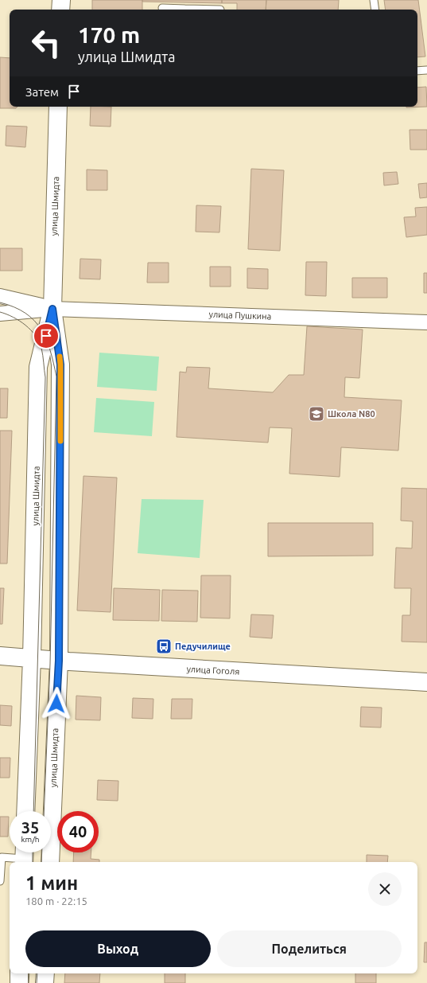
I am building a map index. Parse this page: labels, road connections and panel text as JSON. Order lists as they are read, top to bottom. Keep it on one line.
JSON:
{"streets":{"street":["улица Шмидта","улица Пушкина","улица Гоголя"]},"crossings":[["улица Шмидта","улица Пушкина"],["улица Шмидта","улица Гоголя"]],"places":{"school or university":["Школа N80"],"bus stop":["Педучилище"]},"page":{"turn":["170 m","улица Шмидта"],"then":"Затем","speed":"35 km/h","limit":"40","heading":["1 мин","180 m · 22:15"],"buttons":["Выход","Поделиться"]}}
